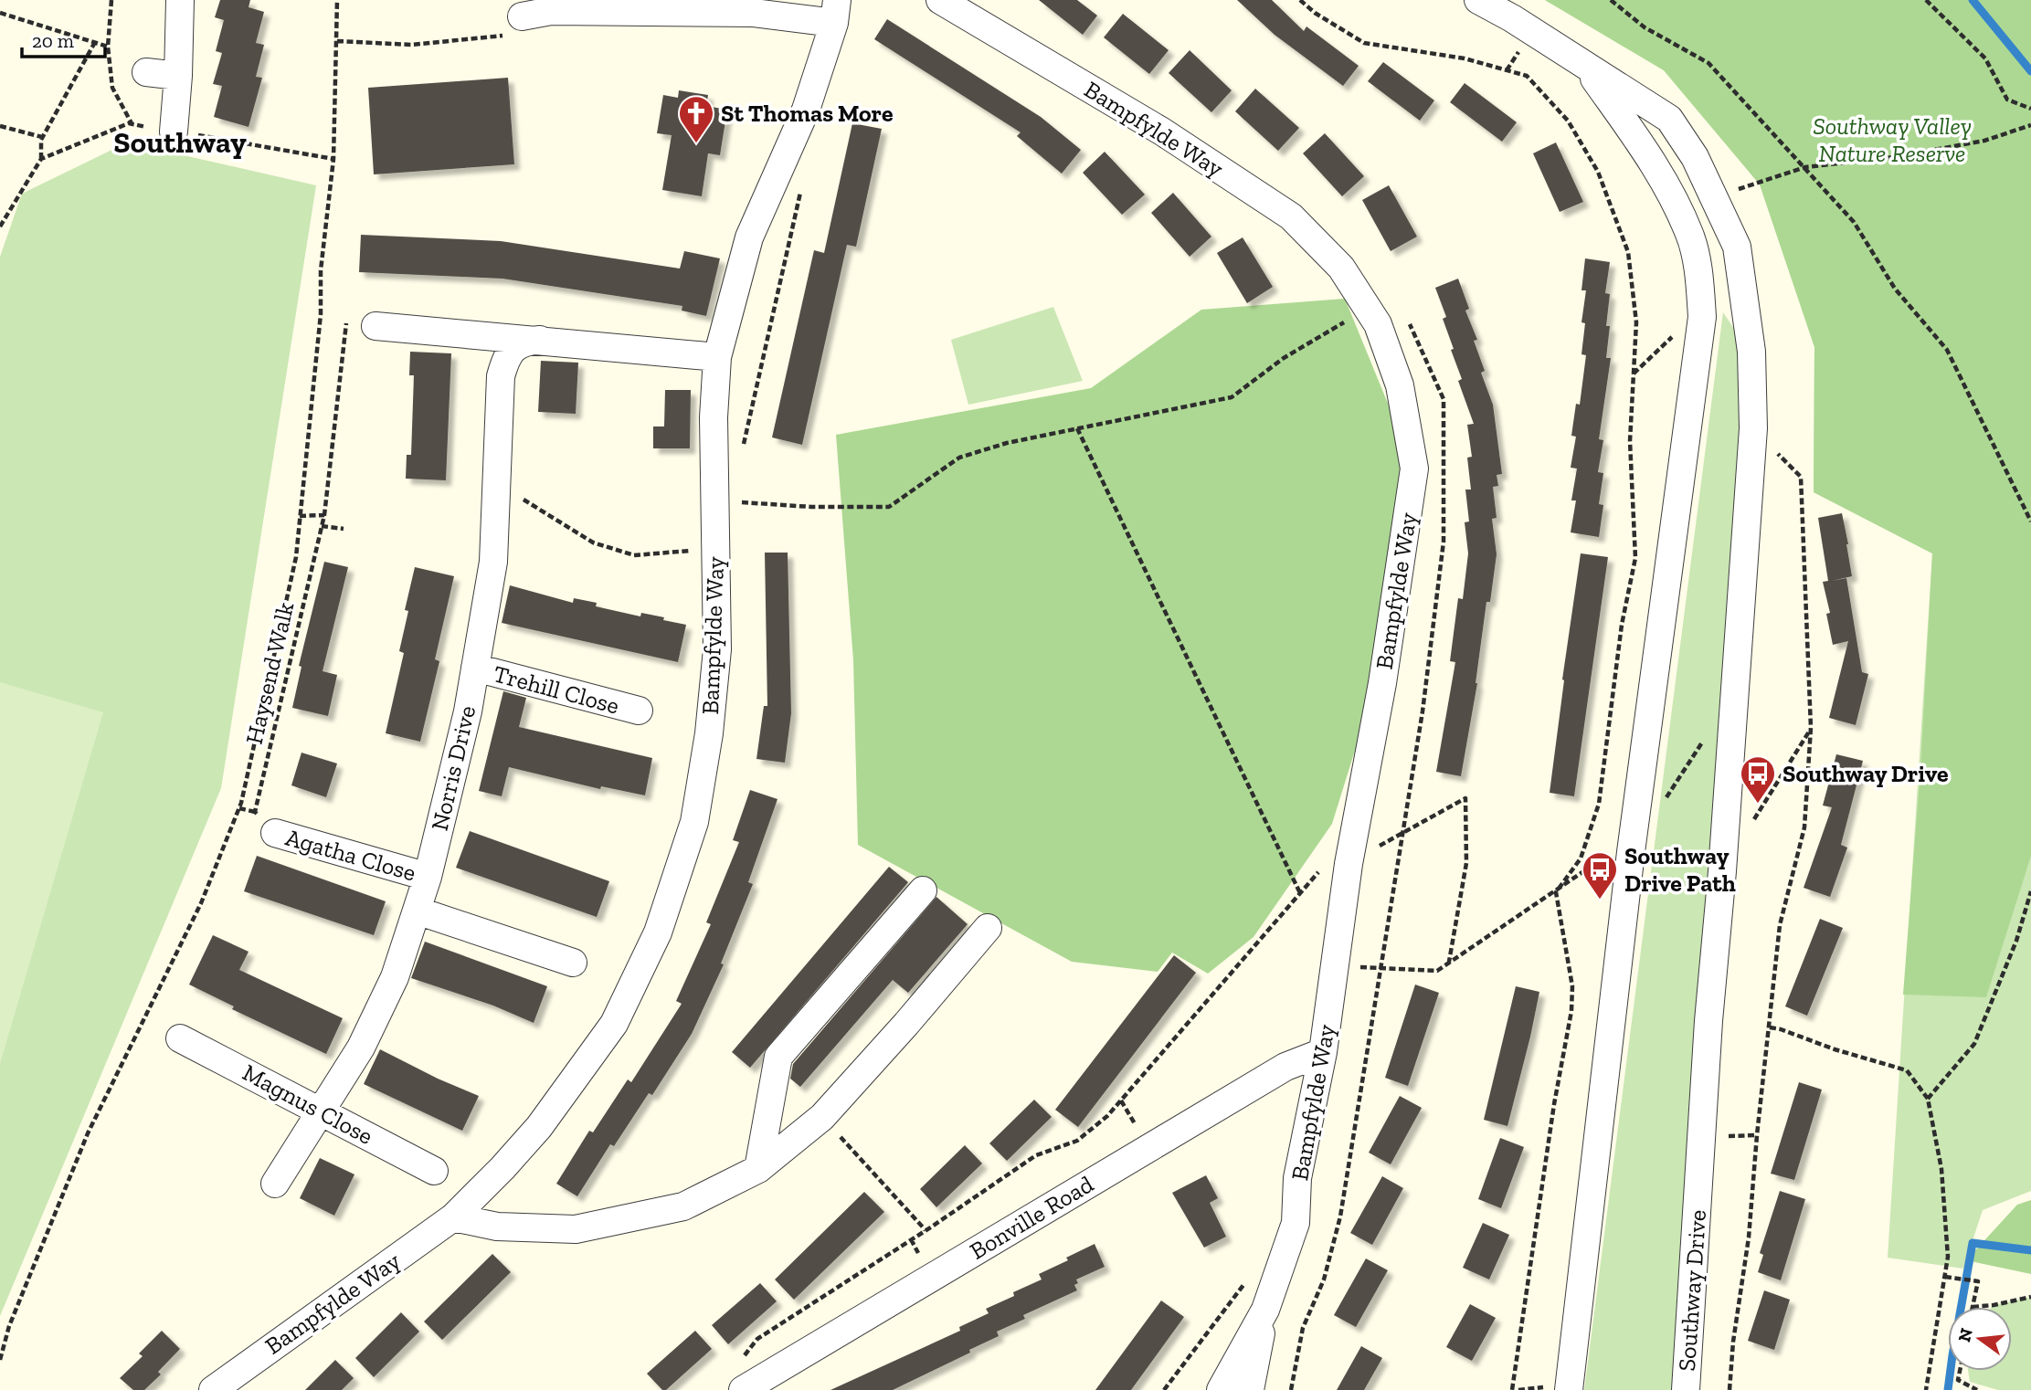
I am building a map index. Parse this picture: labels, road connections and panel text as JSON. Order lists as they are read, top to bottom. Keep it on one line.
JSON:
{"streets":{"street":["Bampfylde Way","Trehill Close","Norris Drive","Agatha Close","Magnus Close","Bonville Road","Southway Drive"],"path":["Haysend Walk"]},"crossings":[["Bampfylde Way","Norris Drive"],["Bampfylde Way","Bonville Road"],["Haysend Walk","Norris Drive"],["Trehill Close","Norris Drive"],["Norris Drive","Agatha Close"],["Norris Drive","Magnus Close"]],"districts":["Southway"],"parks":["Southway Valley Nature Reserve"],"places":{"church":["St Thomas More"],"bus stop":["Southway Drive","Southway Drive Path"]},"scale_bar":"20 m","north":"left"}
